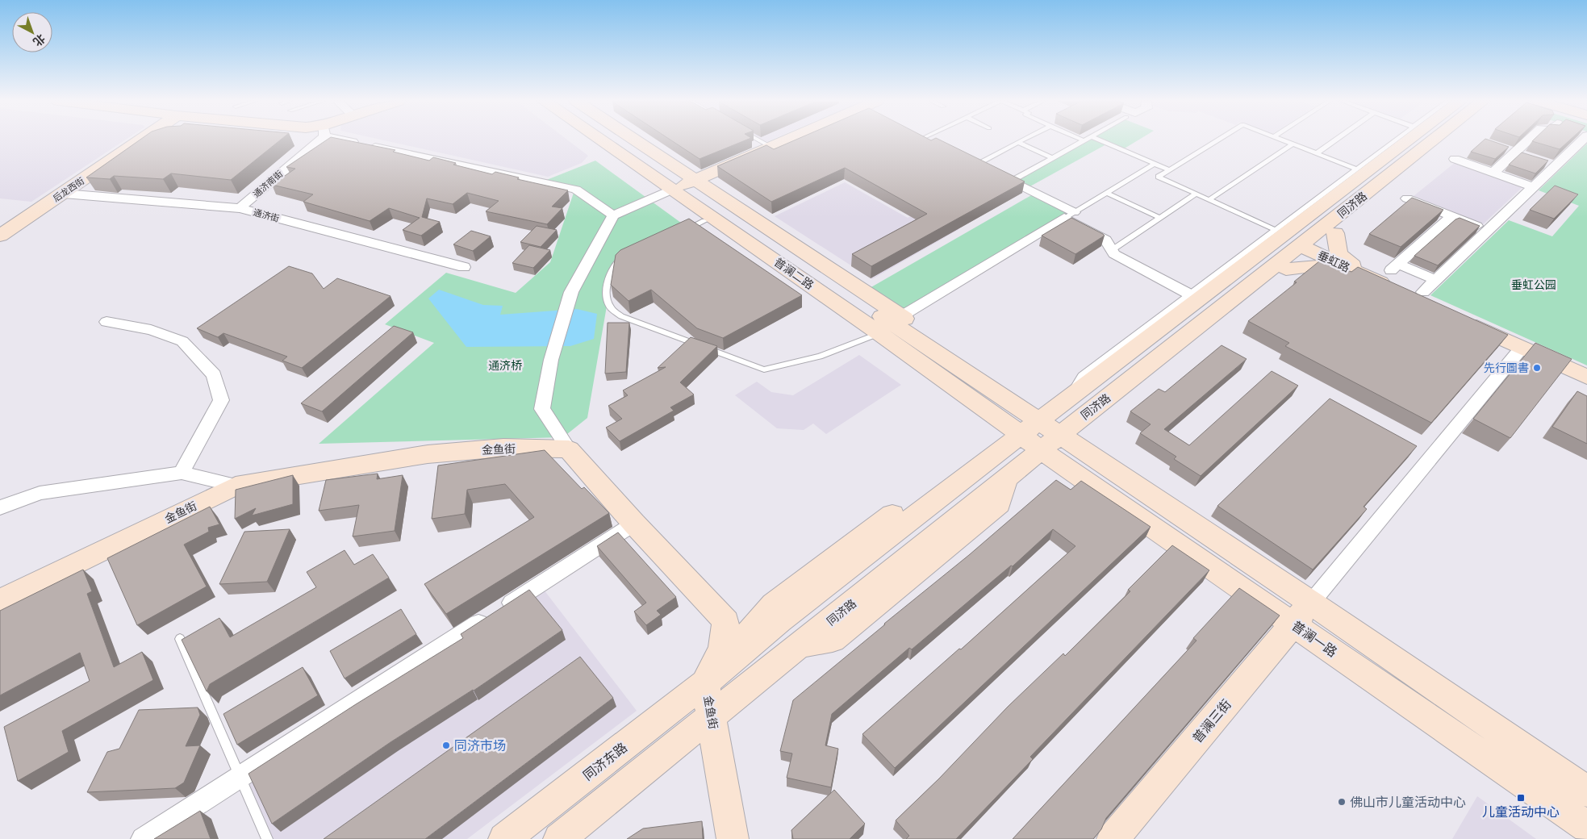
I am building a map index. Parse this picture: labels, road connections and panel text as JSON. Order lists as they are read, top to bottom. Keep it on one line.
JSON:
{"streets":{"main road":["后龙西街","同济路","垂虹路","普澜二路","金鱼街","普澜一路","普澜三街","同济东路"],"street":["通济南街","通济街"]},"crossings":[["通济南街","通济街"],["后龙西街","通济街"],["同济路","垂虹路"],["同济路","普澜二路"],["同济路","金鱼街"],["同济路","普澜一路"],["同济路","同济东路"],["普澜二路","普澜一路"],["金鱼街","同济东路"],["普澜一路","普澜三街"]],"parks":["垂虹公园","通济桥"],"places":{"other":["先行圖書","同济市场","佛山市儿童活动中心"],"transit":["儿童活动中心"]},"north":"bottom right"}
